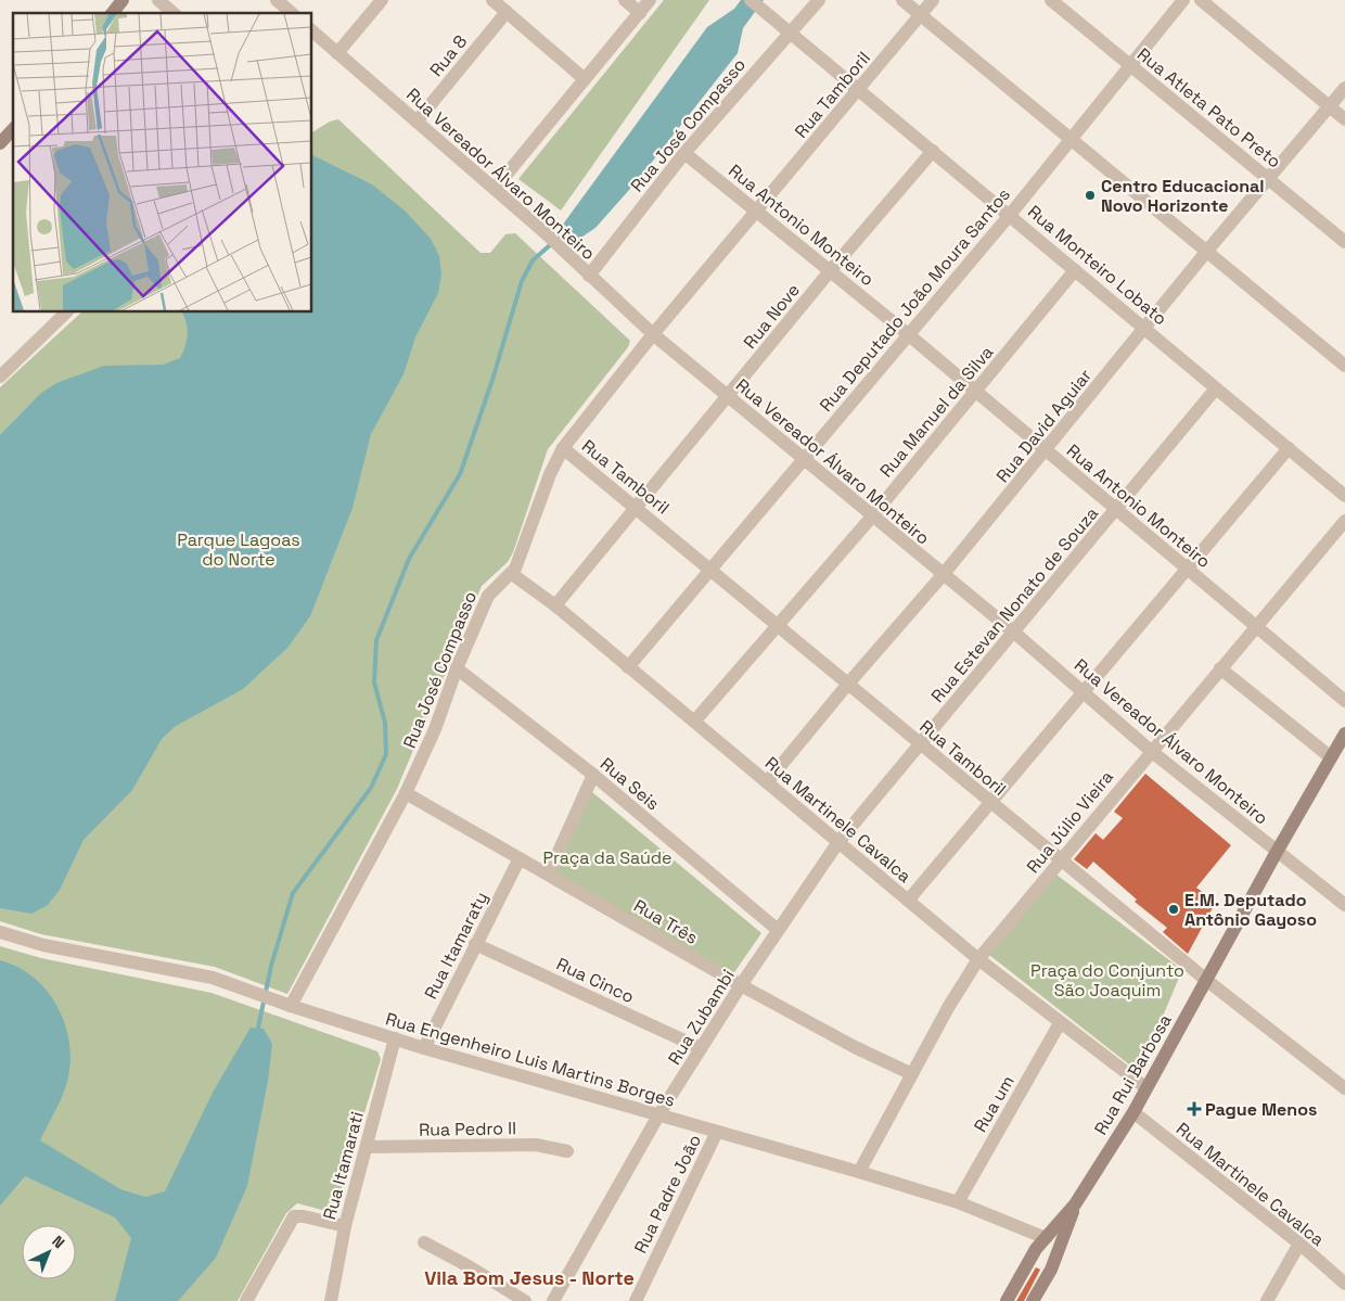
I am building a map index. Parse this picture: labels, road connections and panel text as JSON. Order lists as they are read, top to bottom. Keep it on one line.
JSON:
{"streets":{"street":["Rua 8","Rua Tamboril","Rua Atleta Pato Preto","Rua José Compasso","Rua Vereador Álvaro Monteiro","Rua Antonio Monteiro","Rua Monteiro Lobato","Rua Deputado João Moura Santos","Rua Nove","Rua Manuel da Silva","Rua David Aguiar","Rua Estevan Nonato de Souza","Rua Seis","Rua Martinele Cavalca","Rua Júlio Vieira","Rua Três","Rua Itamaraty","Rua Cinco","Rua Zubambi","Rua Engenheiro Luis Martins Borges","Rua Rui Barbosa","Rua um","Rua Pedro II","Rua Itamarati","Rua Padre João"]},"crossings":[["Rua 8","Rua Vereador Álvaro Monteiro"],["Rua Tamboril","Rua José Compasso"],["Rua Tamboril","Rua Vereador Álvaro Monteiro"],["Rua Tamboril","Rua Antonio Monteiro"],["Rua Tamboril","Rua Monteiro Lobato"],["Rua Tamboril","Rua Deputado João Moura Santos"],["Rua Tamboril","Rua Nove"],["Rua Tamboril","Rua Manuel da Silva"],["Rua Tamboril","Rua David Aguiar"],["Rua Tamboril","Rua Estevan Nonato de Souza"],["Rua Tamboril","Rua Júlio Vieira"],["Rua Tamboril","Rua Rui Barbosa"],["Rua Atleta Pato Preto","Rua Deputado João Moura Santos"],["Rua Atleta Pato Preto","Rua David Aguiar"],["Rua José Compasso","Rua Vereador Álvaro Monteiro"],["Rua José Compasso","Rua Antonio Monteiro"],["Rua José Compasso","Rua Monteiro Lobato"],["Rua José Compasso","Rua Seis"],["Rua José Compasso","Rua Martinele Cavalca"],["Rua José Compasso","Rua Três"],["Rua José Compasso","Rua Engenheiro Luis Martins Borges"],["Rua Vereador Álvaro Monteiro","Rua Deputado João Moura Santos"],["Rua Vereador Álvaro Monteiro","Rua Nove"],["Rua Vereador Álvaro Monteiro","Rua Manuel da Silva"],["Rua Vereador Álvaro Monteiro","Rua David Aguiar"],["Rua Vereador Álvaro Monteiro","Rua Estevan Nonato de Souza"],["Rua Vereador Álvaro Monteiro","Rua Júlio Vieira"],["Rua Vereador Álvaro Monteiro","Rua Rui Barbosa"],["Rua Antonio Monteiro","Rua Deputado João Moura Santos"],["Rua Antonio Monteiro","Rua Nove"],["Rua Antonio Monteiro","Rua Manuel da Silva"],["Rua Antonio Monteiro","Rua David Aguiar"],["Rua Antonio Monteiro","Rua Estevan Nonato de Souza"],["Rua Antonio Monteiro","Rua Júlio Vieira"],["Rua Monteiro Lobato","Rua Deputado João Moura Santos"],["Rua Monteiro Lobato","Rua Nove"],["Rua Monteiro Lobato","Rua Manuel da Silva"],["Rua Monteiro Lobato","Rua David Aguiar"],["Rua Monteiro Lobato","Rua Estevan Nonato de Souza"],["Rua Deputado João Moura Santos","Rua Martinele Cavalca"],["Rua Nove","Rua Martinele Cavalca"],["Rua Manuel da Silva","Rua Martinele Cavalca"],["Rua David Aguiar","Rua Martinele Cavalca"],["Rua Estevan Nonato de Souza","Rua Martinele Cavalca"],["Rua Estevan Nonato de Souza","Rua Zubambi"],["Rua Seis","Rua Zubambi"],["Rua Martinele Cavalca","Rua Júlio Vieira"],["Rua Martinele Cavalca","Rua Zubambi"],["Rua Martinele Cavalca","Rua Rui Barbosa"],["Rua Martinele Cavalca","Rua um"],["Rua Júlio Vieira","Rua Três"],["Rua Júlio Vieira","Rua Engenheiro Luis Martins Borges"],["Rua Três","Rua Itamaraty"],["Rua Três","Rua Zubambi"],["Rua Itamaraty","Rua Cinco"],["Rua Itamaraty","Rua Engenheiro Luis Martins Borges"],["Rua Cinco","Rua Zubambi"],["Rua Zubambi","Rua Engenheiro Luis Martins Borges"],["Rua Engenheiro Luis Martins Borges","Rua Rui Barbosa"],["Rua Engenheiro Luis Martins Borges","Rua um"],["Rua Engenheiro Luis Martins Borges","Rua Itamarati"],["Rua Engenheiro Luis Martins Borges","Rua Padre João"],["Rua Pedro II","Rua Itamarati"]],"districts":["Vila Bom Jesus - Norte"],"parks":["Parque Lagoas do Norte","Praça da Saúde","Praça do Conjunto São Joaquim"],"places":{"other":["Centro Educacional Novo Horizonte","E.M. Deputado Antônio Gayoso"],"health":["Pague Menos"]},"north":"top right"}
